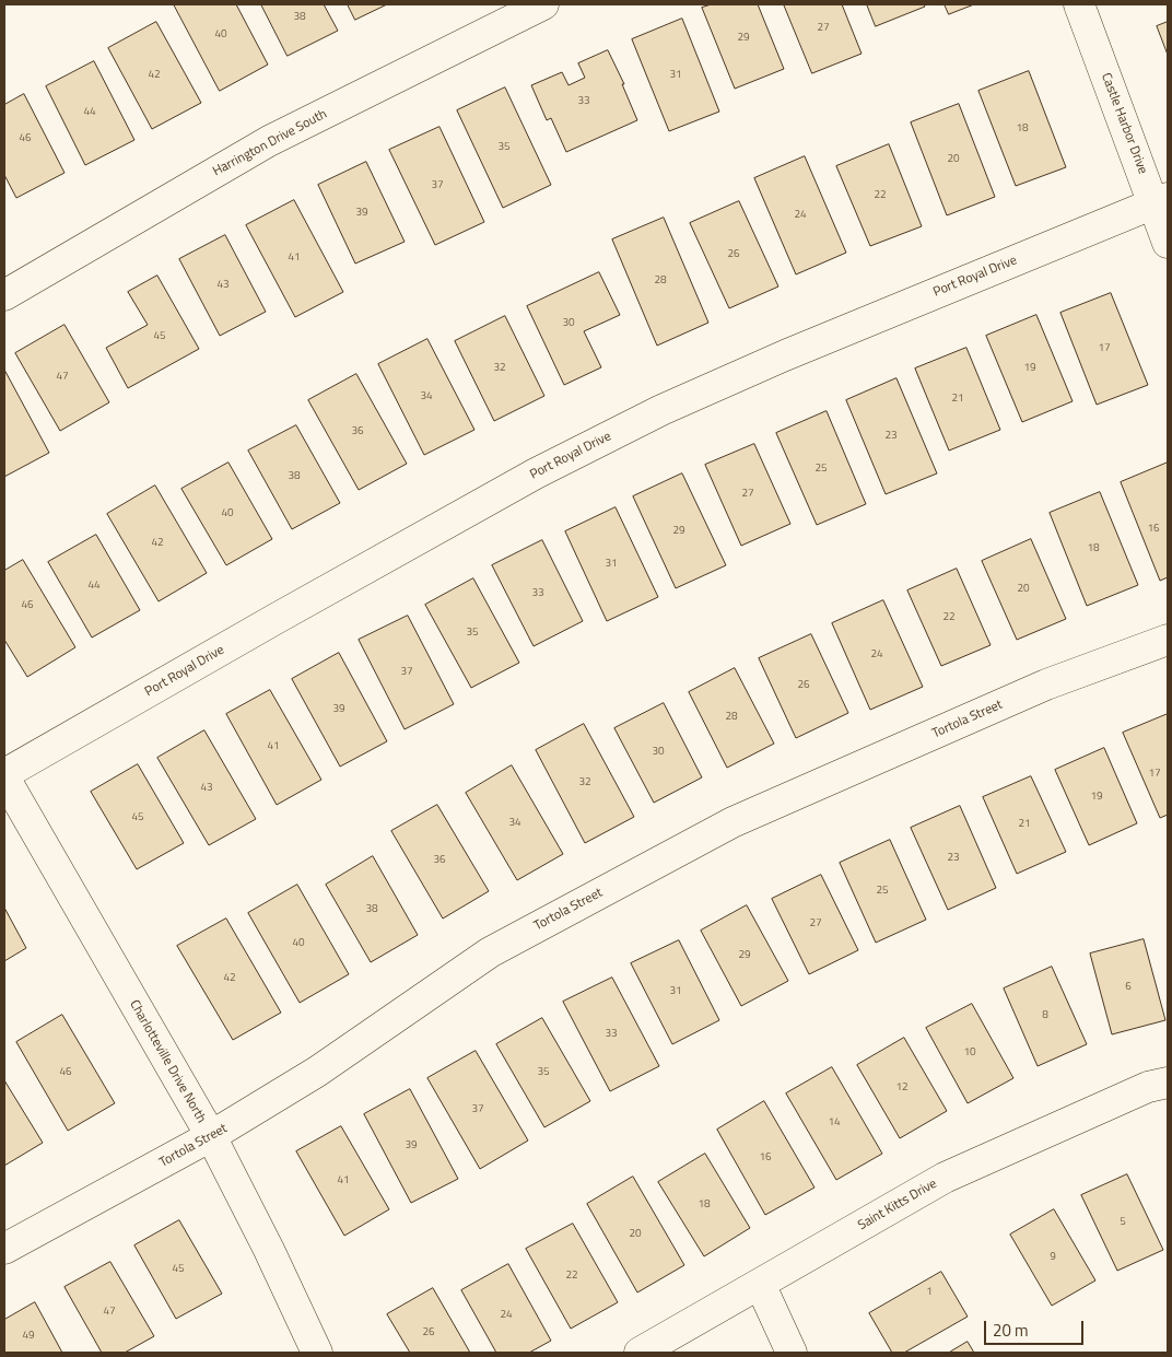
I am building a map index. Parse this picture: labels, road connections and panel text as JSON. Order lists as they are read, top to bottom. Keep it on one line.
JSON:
{"streets":{"street":["Castle Harbor Drive","Harrington Drive South","Port Royal Drive","Tortola Street","Charlotteville Drive North","Saint Kitts Drive"]},"crossings":[["Castle Harbor Drive","Port Royal Drive"],["Port Royal Drive","Charlotteville Drive North"],["Tortola Street","Charlotteville Drive North"]],"house_numbers":["38","27","40","29","42","31","33","44","18","46","35","20","37","22","39","24","26","41","28","43","30","45","17","32","19","47","34","21","36","23","25","38","27","40","16","29","42","18","31","44","20","33","46","22","35","24","37","26","39","28","41","30","17","32","43","19","45","34","21","23","36","25","38","27","40","29","42","6","31","8","33","10","46","35","12","37","14","39","16","41","18","5","20","9","45","22","1","47","24","26","49"],"scale_bar":"20 m"}
